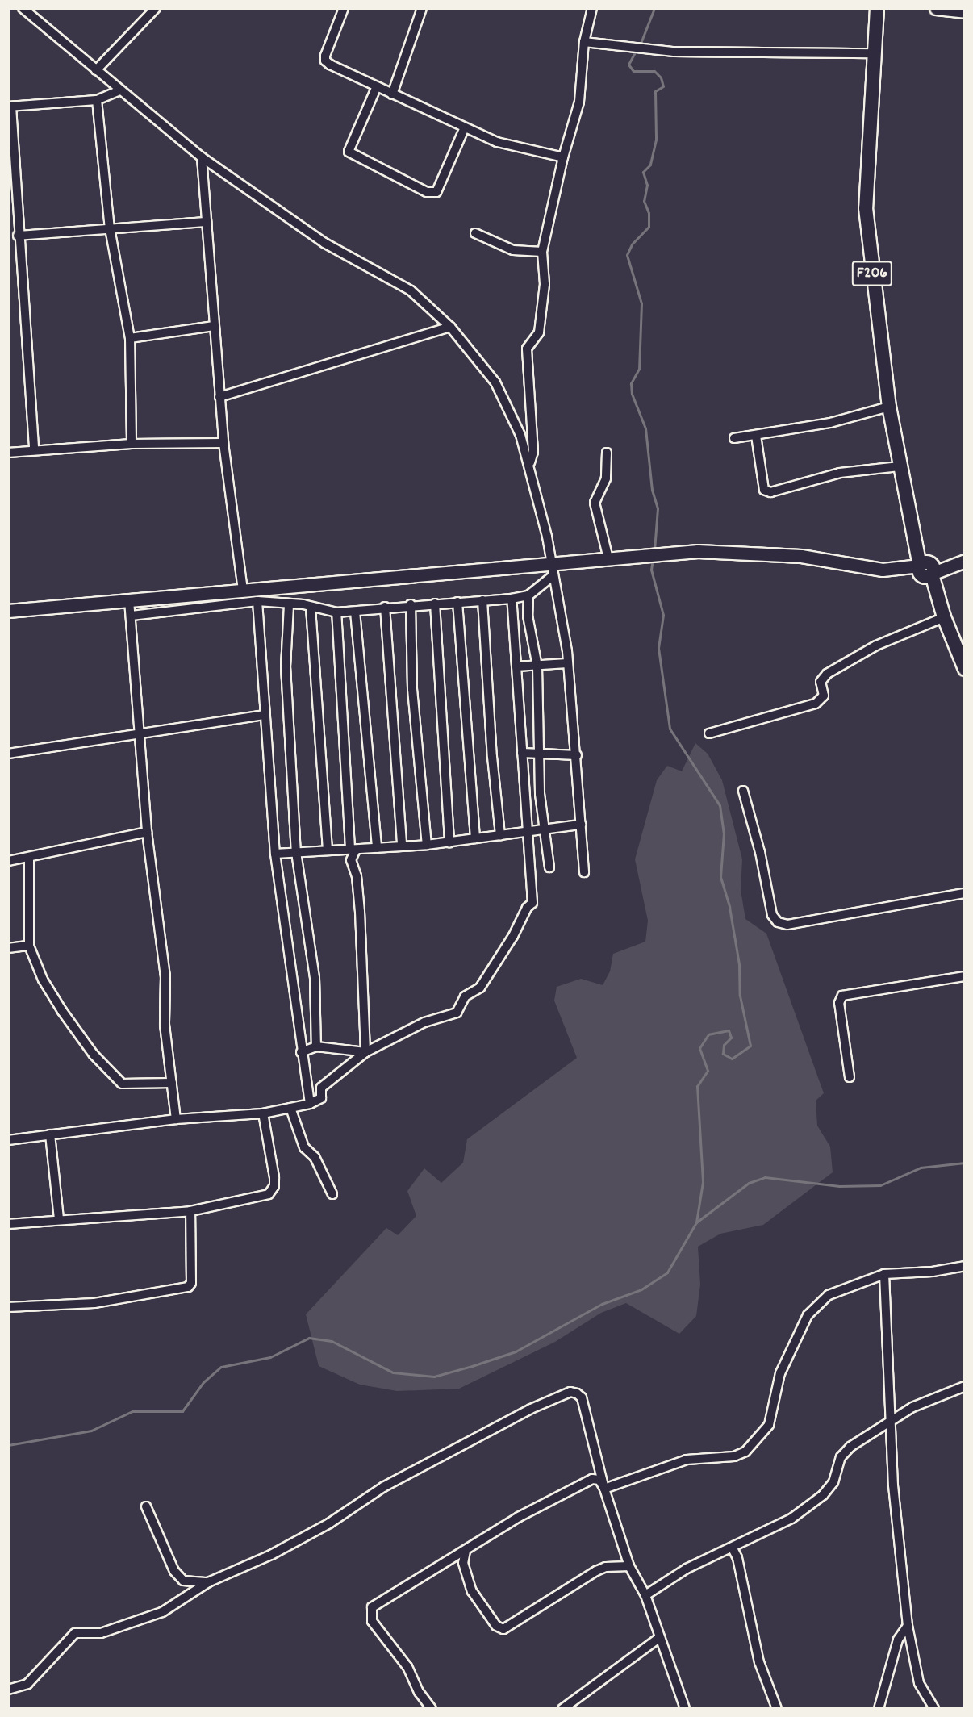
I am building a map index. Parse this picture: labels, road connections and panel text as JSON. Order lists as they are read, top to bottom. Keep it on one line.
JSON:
{"streets":{"main road":["F206"]}}
